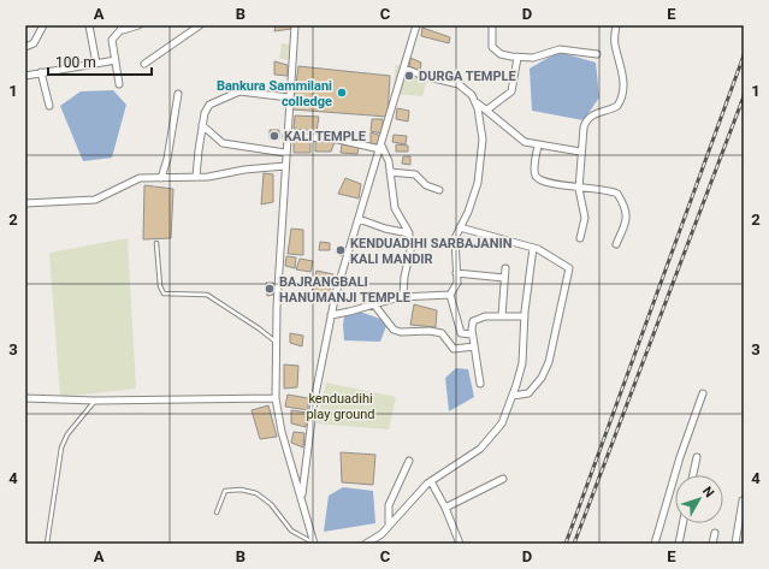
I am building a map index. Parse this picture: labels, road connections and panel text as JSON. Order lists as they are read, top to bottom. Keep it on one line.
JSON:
{"parks":["kenduadihi play ground"],"places":["DURGA TEMPLE","Bankura Sammilani colledge","KALI TEMPLE","KENDUADIHI SARBAJANIN KALI MANDIR","BAJRANGBALI HANUMANJI TEMPLE"],"scale_bar":"100 m","north":"top right","grid":{"columns":["A","B","C","D","E"],"rows":["1","2","3","4"]}}
